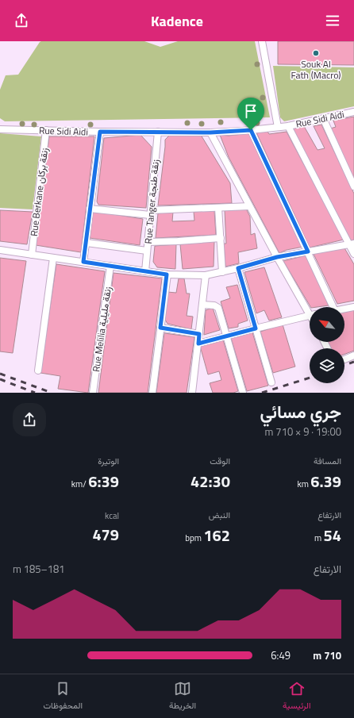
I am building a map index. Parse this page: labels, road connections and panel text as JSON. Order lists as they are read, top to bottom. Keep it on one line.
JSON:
{"streets":{"street":["Rue Sidi Aidi","Rue Berkane زنقة بركان","Rue Tanger زنقة طنجة","Rue Melilia زنقة مليلية"]},"crossings":[["Rue Sidi Aidi","Rue Berkane زنقة بركان"],["Rue Sidi Aidi","Rue Tanger زنقة طنجة"]],"places":["Souk Al Fath (Macro)"],"north":"top left","page":{"header":"Kadence","heading":["جري مسائي","19:00 · 9 × 710 m"],"stats":[["المسافة","6.39 km"],["الوقت","42:30"],["الوتيرة","6:39 /km"],["الارتفاع","54 m"],["النبض","162 bpm"],["kcal","479"]],"chart":["الارتفاع","181–185 m"],"list":[{"name":"710 m","note":"6:49"}],"tabs":["الرئيسية","الخريطة","المحفوظات"]}}
